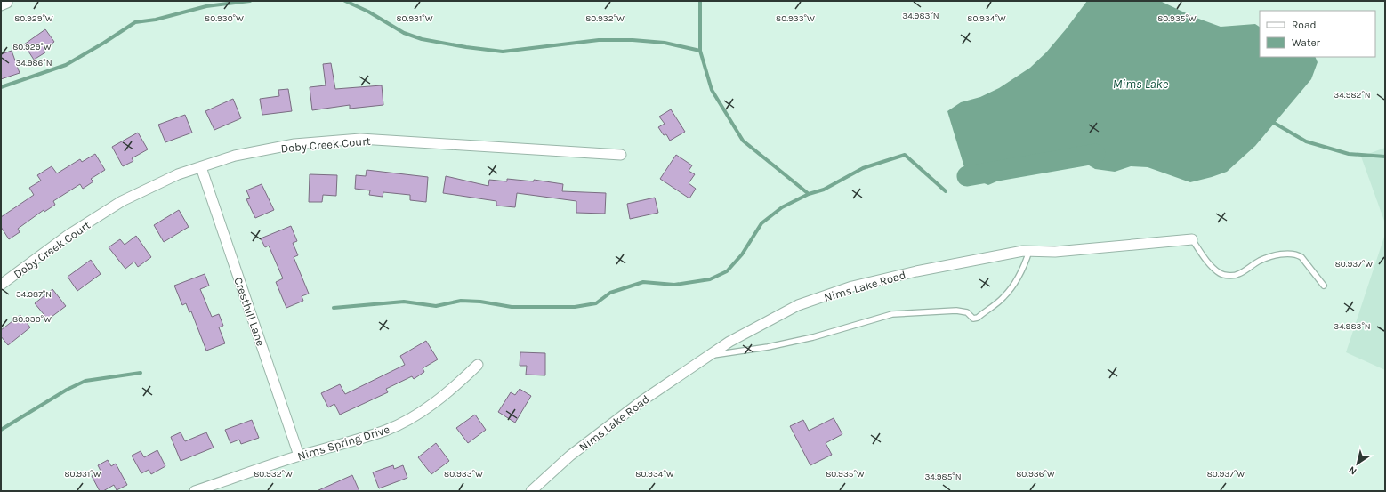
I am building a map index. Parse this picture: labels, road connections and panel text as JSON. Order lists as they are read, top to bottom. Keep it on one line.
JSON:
{"streets":{"street":["Doby Creek Court","Nims Lake Road","Cresthill Lane","Nims Spring Drive"]},"crossings":[["Doby Creek Court","Cresthill Lane"],["Cresthill Lane","Nims Spring Drive"]],"water":["Mims Lake"],"legend":["Road","Water"],"north":"bottom left","coordinates":["34.983°N","80.929°W","80.930°W","80.931°W","80.932°W","80.933°W","80.934°W","80.935°W","34.986°N","34.982°N","80.937°W","34.987°N","80.936°W","34.985°N"]}
